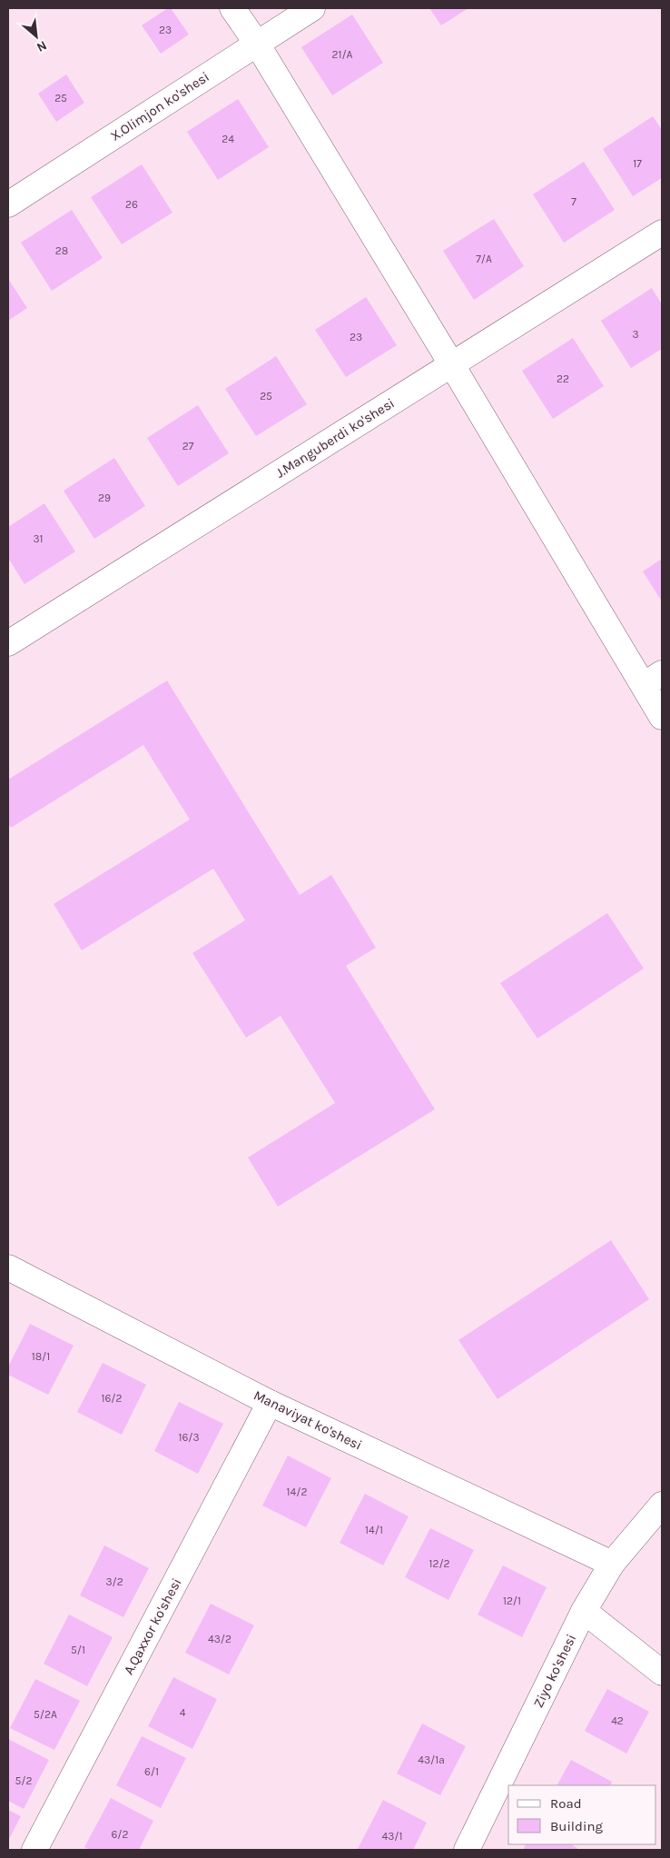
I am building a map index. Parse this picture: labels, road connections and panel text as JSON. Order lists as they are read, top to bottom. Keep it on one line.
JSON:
{"streets":{"street":["X.Olimjon ko'shesi","J.Manguberdi ko'shesi","Manaviyat ko'shesi","A.Qaxxor ko'shesi","Ziyo ko'shesi"]},"crossings":[["Manaviyat ko'shesi","A.Qaxxor ko'shesi"],["Manaviyat ko'shesi","Ziyo ko'shesi"]],"house_numbers":["23","21/A","25","24","17","7","26","28","7/A","3","23","22","25","27","29","31","18/1","16/2","16/3","14/2","14/1","12/2","3/2","12/1","43/2","5/1","4","5/2A","42","43/1a","6/1","5/2","6/2","43/1"],"legend":["Road","Building"],"north":"bottom right"}
